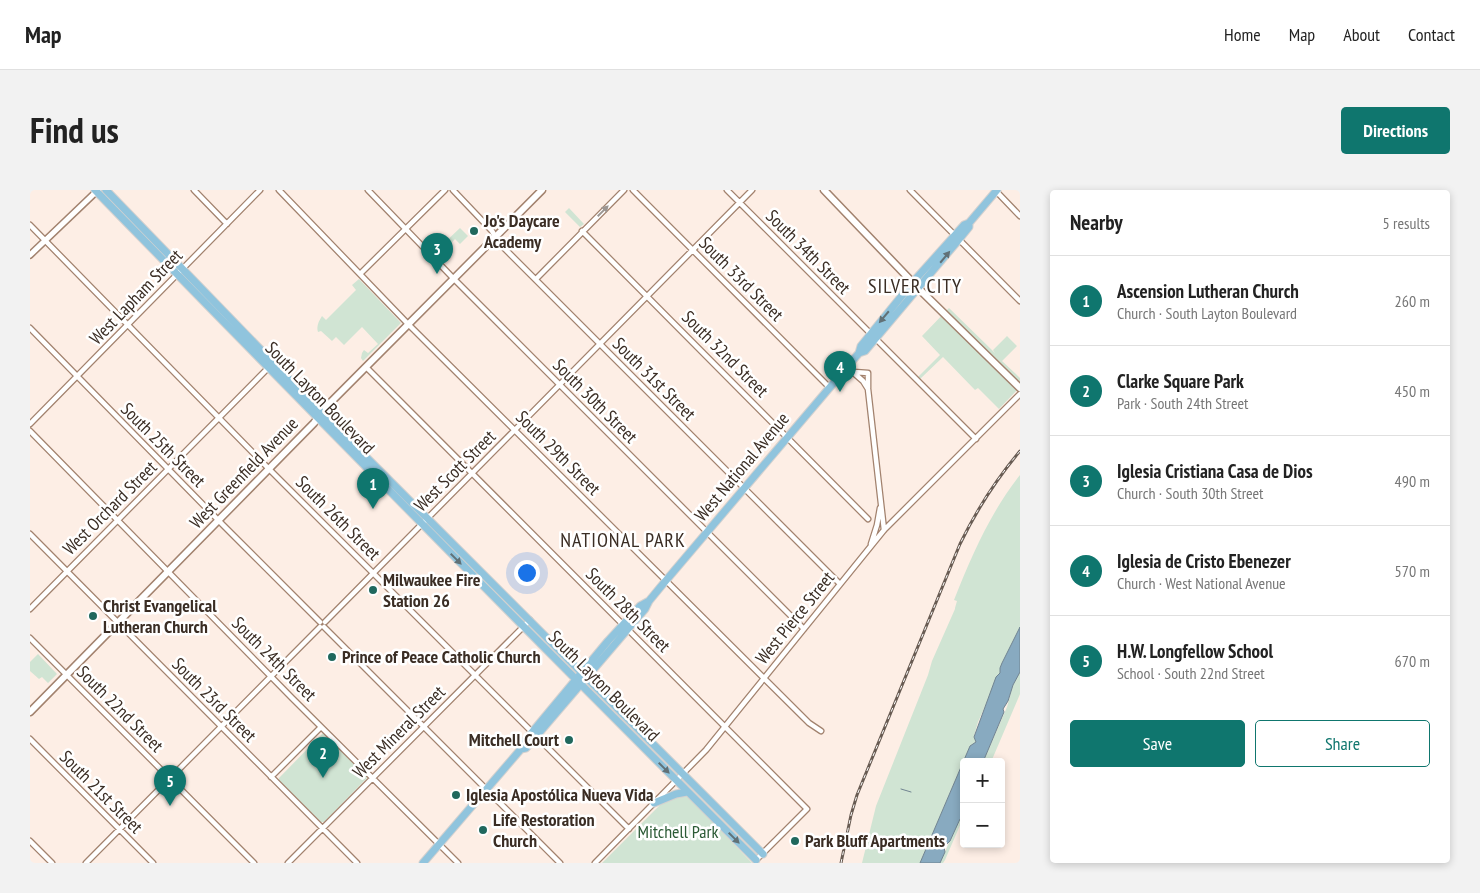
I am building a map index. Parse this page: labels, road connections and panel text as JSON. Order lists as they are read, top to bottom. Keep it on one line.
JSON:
{"streets":{"main road":["South Layton Boulevard","West National Avenue","West Greenfield Avenue"],"street":["South 34th Street","South 33rd Street","West Lapham Street","South 32nd Street","South 31st Street","South 30th Street","South 25th Street","South 29th Street","West Scott Street","West Orchard Street","South 26th Street","South 28th Street","West Pierce Street","South 24th Street","South 23rd Street","South 22nd Street","West Mineral Street","South 21st Street"]},"crossings":[["South 34th Street","West National Avenue"],["South 34th Street","West Scott Street"],["South 34th Street","West Pierce Street"],["South 33rd Street","West National Avenue"],["South 33rd Street","West Scott Street"],["West Lapham Street","South Layton Boulevard"],["West Lapham Street","South 25th Street"],["West Lapham Street","South 26th Street"],["South 32nd Street","West National Avenue"],["South 32nd Street","West Scott Street"],["South 31st Street","West National Avenue"],["South 31st Street","West Scott Street"],["South 31st Street","West Greenfield Avenue"],["South 31st Street","West Pierce Street"],["South Layton Boulevard","West National Avenue"],["South Layton Boulevard","West Scott Street"],["South Layton Boulevard","West Greenfield Avenue"],["South Layton Boulevard","West Orchard Street"],["South Layton Boulevard","South 28th Street"],["South Layton Boulevard","West Pierce Street"],["South Layton Boulevard","West Mineral Street"],["South 30th Street","West National Avenue"],["South 30th Street","West Scott Street"],["South 30th Street","West Greenfield Avenue"],["South 30th Street","West Pierce Street"],["South 25th Street","West National Avenue"],["South 25th Street","West Scott Street"],["South 25th Street","West Greenfield Avenue"],["South 25th Street","West Orchard Street"],["South 25th Street","West Mineral Street"],["South 29th Street","West National Avenue"],["South 29th Street","West Scott Street"],["South 29th Street","West Greenfield Avenue"],["South 29th Street","West Pierce Street"],["West National Avenue","South 26th Street"],["West National Avenue","South 28th Street"],["West National Avenue","South 24th Street"],["West Scott Street","South 26th Street"],["West Scott Street","South 28th Street"],["West Scott Street","South 24th Street"],["West Scott Street","South 23rd Street"],["West Scott Street","South 22nd Street"],["West Scott Street","South 21st Street"],["West Greenfield Avenue","South 26th Street"],["West Greenfield Avenue","South 28th Street"],["West Greenfield Avenue","South 24th Street"],["West Greenfield Avenue","South 23rd Street"],["West Greenfield Avenue","South 22nd Street"],["West Orchard Street","South 26th Street"],["West Orchard Street","South 24th Street"],["West Orchard Street","South 23rd Street"],["South 26th Street","West Pierce Street"],["South 26th Street","West Mineral Street"],["South 28th Street","West Pierce Street"],["South 24th Street","West Mineral Street"],["South 23rd Street","West Mineral Street"]],"districts":["SILVER CITY","NATIONAL PARK"],"parks":["Mitchell Park"],"places":["Jo's Daycare Academy","Milwaukee Fire Station 26","Christ Evangelical Lutheran Church","Prince of Peace Catholic Church","Mitchell Court","Iglesia Apostólica Nueva Vida","Life Restoration Church","Park Bluff Apartments"],"page":{"header":"Map","nav":["Home","Map","About","Contact"],"title":"Find us","buttons":["Directions",["Save","Share"]],"heading":["Nearby","5 results"],"pins":["3","4","1","2","5"],"list":[{"mark":"1","name":"Ascension Lutheran Church","note":"Church · South Layton Boulevard","value":"260 m"},{"mark":"2","name":"Clarke Square Park","note":"Park · South 24th Street","value":"450 m"},{"mark":"3","name":"Iglesia Cristiana Casa de Dios","note":"Church · South 30th Street","value":"490 m"},{"mark":"4","name":"Iglesia de Cristo Ebenezer","note":"Church · West National Avenue","value":"570 m"},{"mark":"5","name":"H.W. Longfellow School","note":"School · South 22nd Street","value":"670 m"}],"map_buttons":["+","−"]}}
